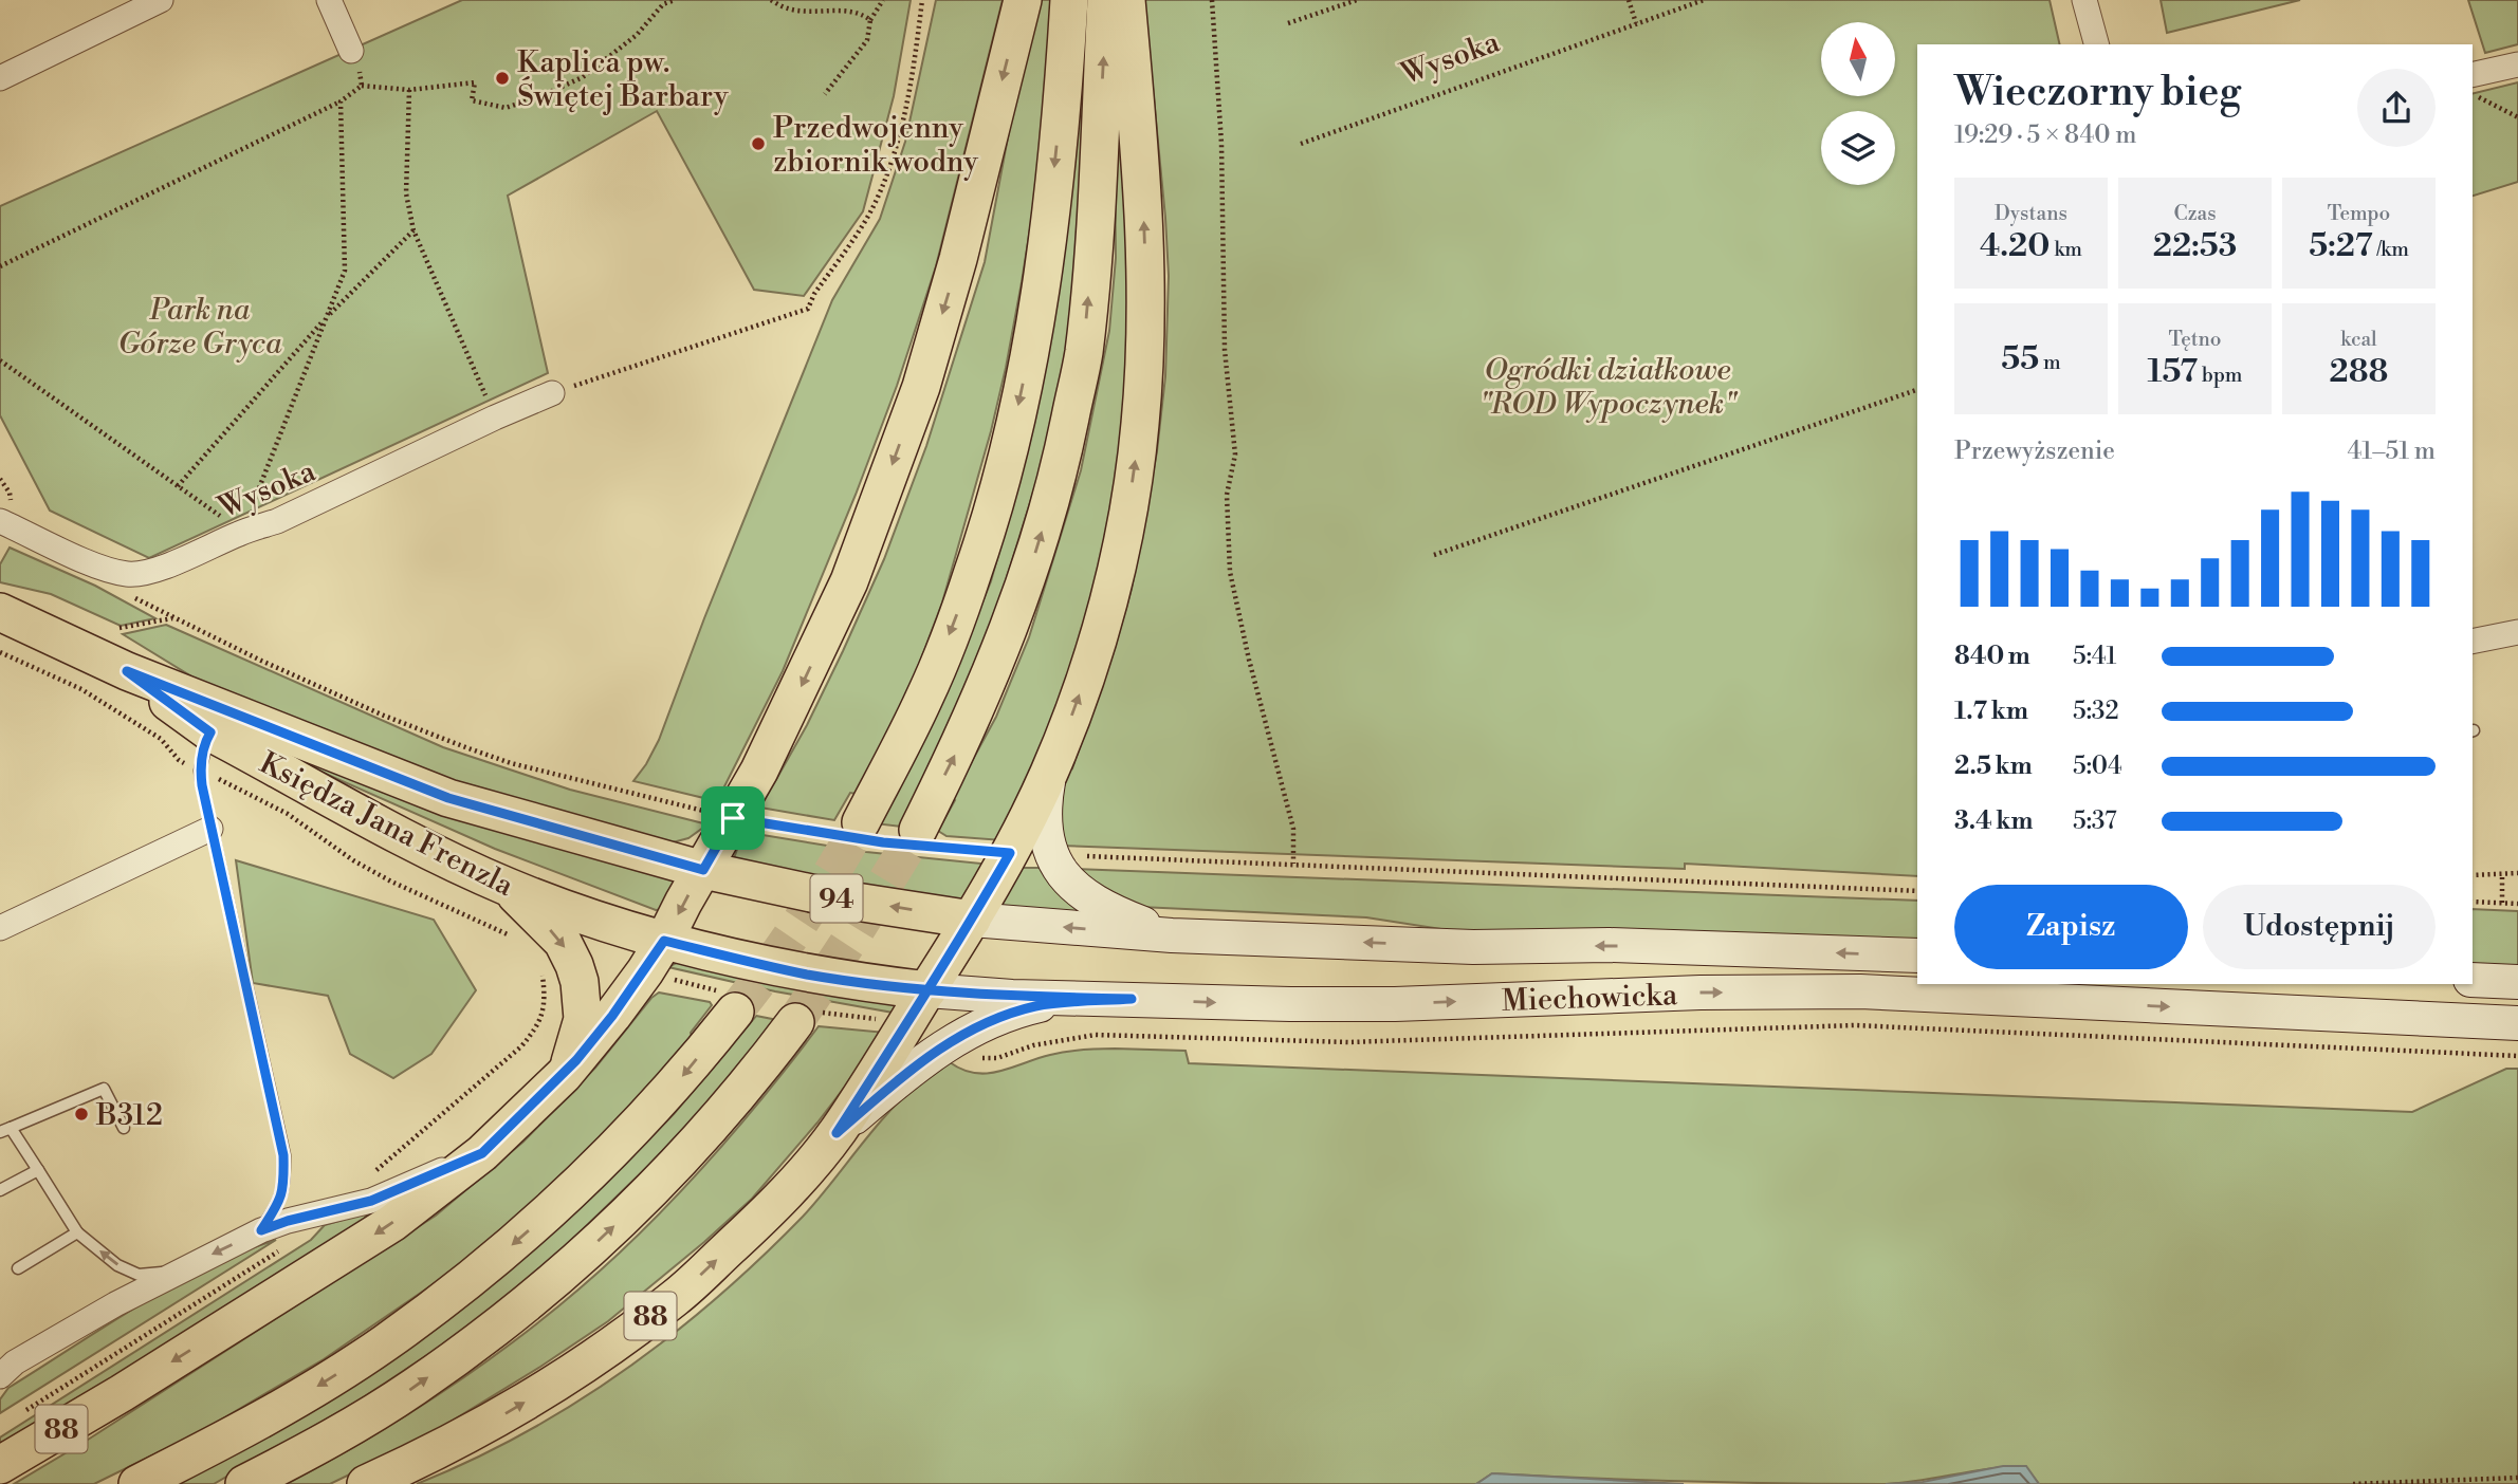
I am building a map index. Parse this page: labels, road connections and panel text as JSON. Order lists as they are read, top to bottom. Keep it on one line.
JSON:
{"streets":{"main road":["Księdza Jana Frenzla","94","Miechowicka","88"],"street":["Wysoka"]},"crossings":[["Księdza Jana Frenzla","Miechowicka"],["Księdza Jana Frenzla","88"],["Miechowicka","88"]],"parks":["Park na Górze Gryca","Ogródki działkowe \"ROD Wypoczynek\""],"places":["Kaplica pw. Świętej Barbary","Przedwojenny zbiornik wodny","B312"],"north":"top","page":{"heading":["Wieczorny bieg","19:29 · 5 × 840 m"],"stats":[["Dystans","4.20 km"],["Czas","22:53"],["Tempo","5:27 /km"],["55 m"],["Tętno","157 bpm"],["kcal","288"]],"chart":["Przewyższenie","41–51 m"],"list":[{"name":"840 m","note":"5:41"},{"name":"1.7 km","note":"5:32"},{"name":"2.5 km","note":"5:04"},{"name":"3.4 km","note":"5:37"}],"buttons":["Zapisz","Udostępnij"]}}
